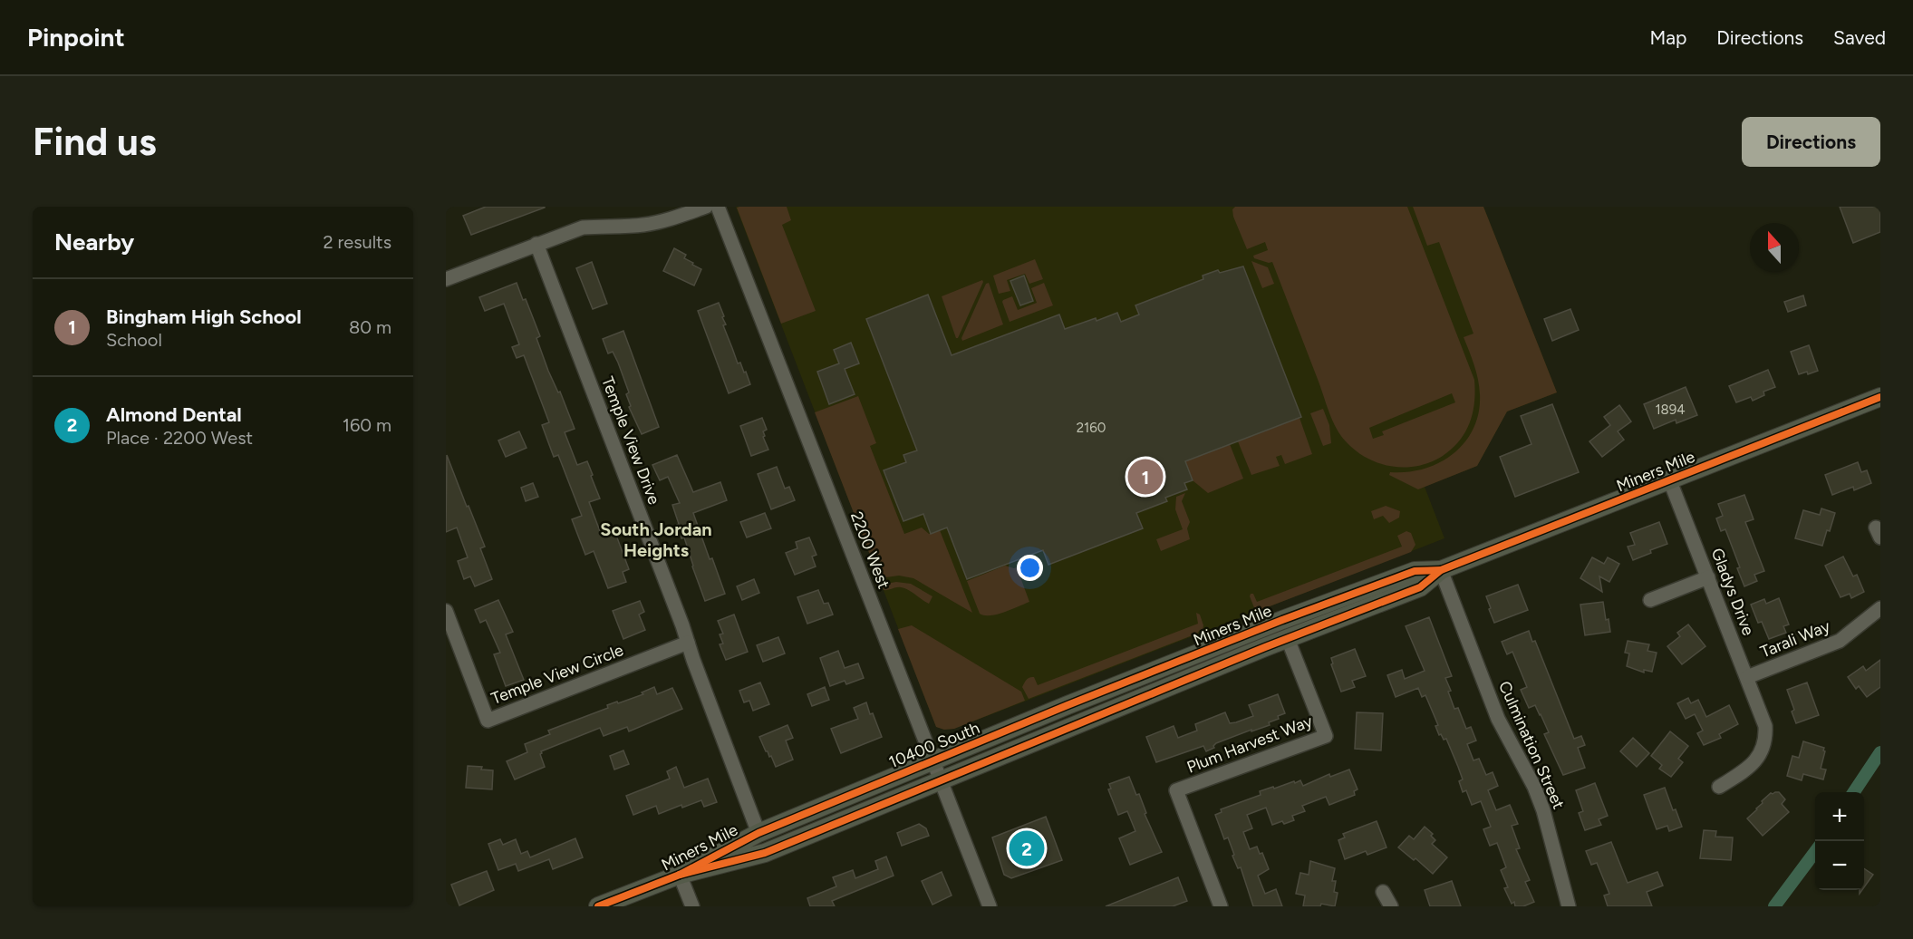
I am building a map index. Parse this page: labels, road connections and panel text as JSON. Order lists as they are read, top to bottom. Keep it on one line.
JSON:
{"streets":{"main road":["Miners Mile","10400 South"],"street":["Temple View Drive","2200 West","Gladys Drive","Tarali Way","Temple View Circle","Plum Harvest Way","Culmination Street"]},"crossings":[["Temple View Drive","Miners Mile"],["Temple View Drive","Temple View Circle"],["Miners Mile","2200 West"],["Miners Mile","Gladys Drive"],["Miners Mile","Plum Harvest Way"],["Miners Mile","10400 South"],["Miners Mile","Culmination Street"],["2200 West","10400 South"],["Gladys Drive","Tarali Way"]],"districts":["South Jordan Heights"],"house_numbers":["1894","2160"],"north":"top","page":{"header":"Pinpoint","nav":["Map","Directions","Saved"],"buttons":"Directions","title":"Find us","heading":["Nearby","2 results"],"list":[{"mark":"1","name":"Bingham High School","note":"School","value":"80 m"},{"mark":"2","name":"Almond Dental","note":"Place · 2200 West","value":"160 m"}],"pins":["1","2"],"map_buttons":["+","−"]}}
